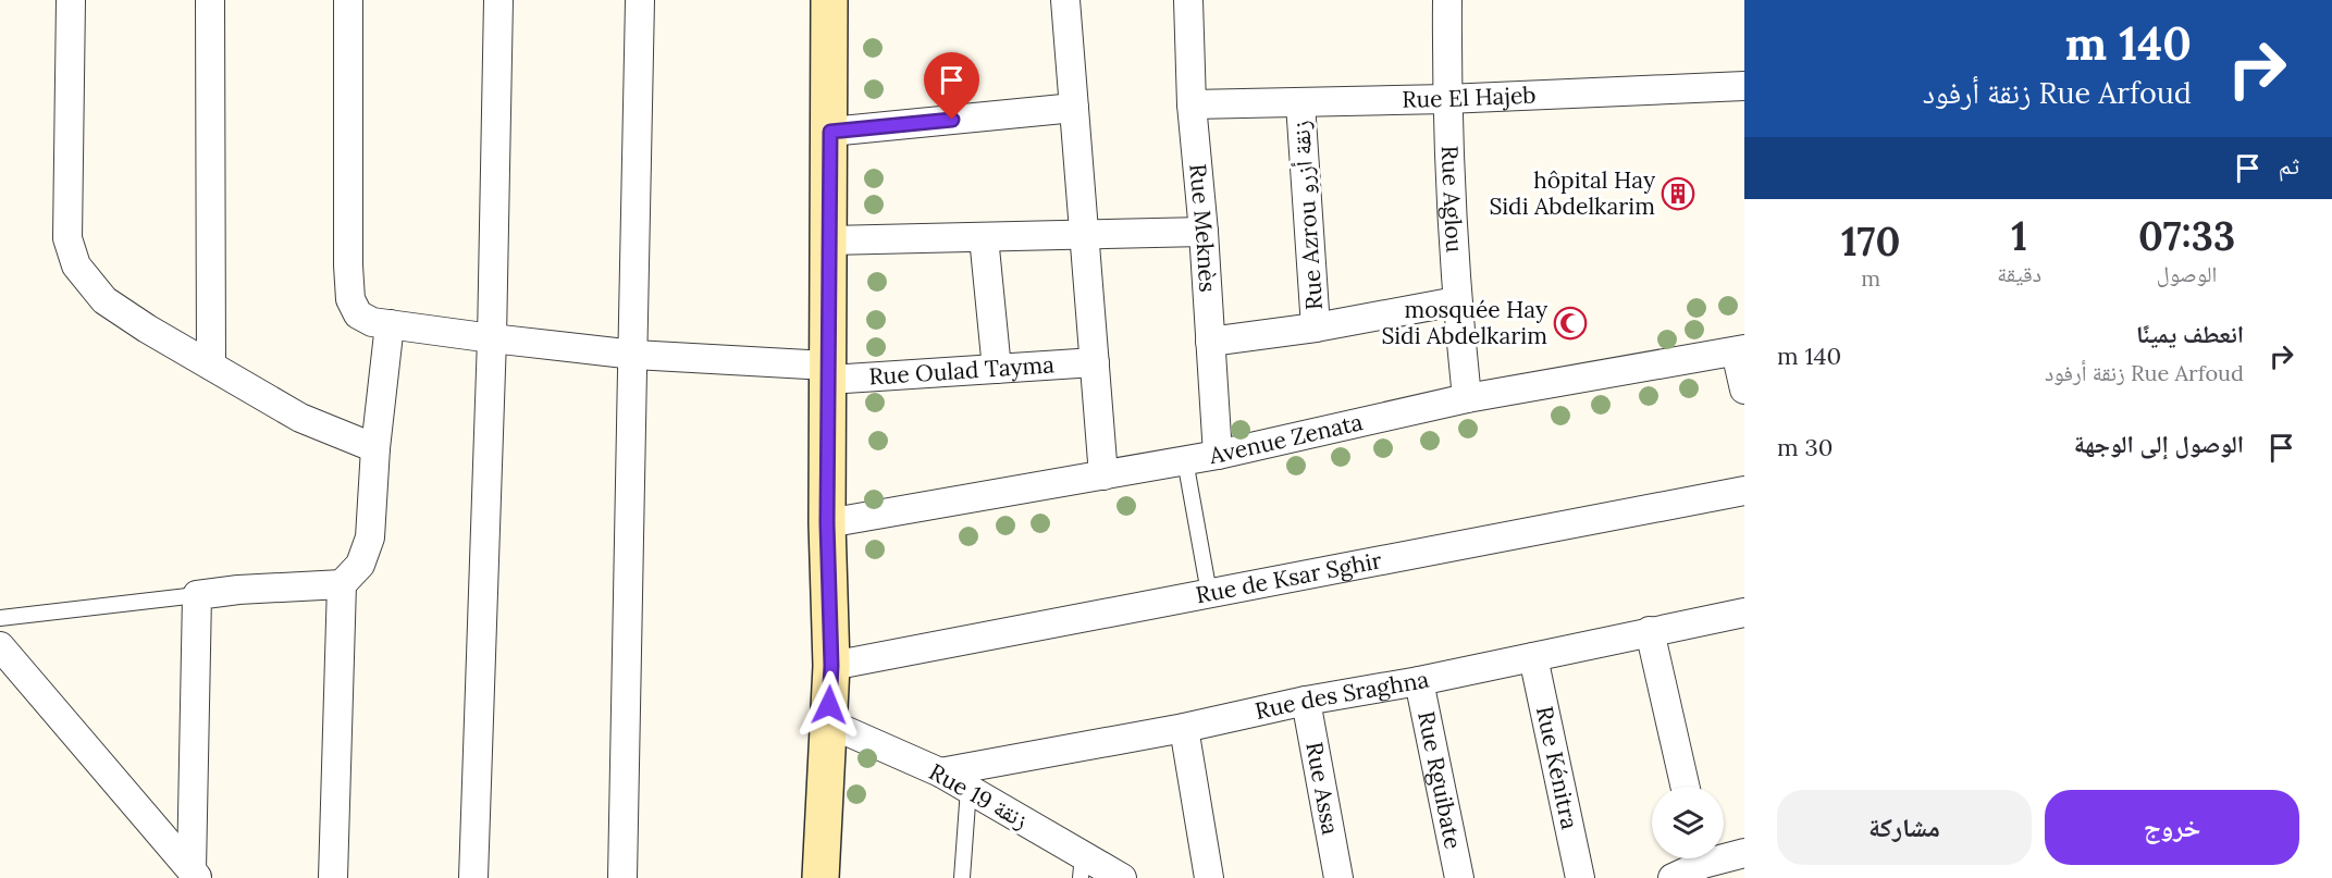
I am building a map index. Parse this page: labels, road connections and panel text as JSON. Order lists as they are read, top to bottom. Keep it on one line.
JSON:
{"streets":{"street":["Rue El Hajeb","Rue Aglou","Rue Azrou زنقة أزرو","Rue Meknès","Rue Oulad Tayma","Avenue Zenata","Rue de Ksar Sghir","Rue des Sraghna","Rue Kénitra","Rue Rguibate","Rue Assa","Rue 19 زنقة"]},"crossings":[["Rue El Hajeb","Rue Aglou"],["Rue El Hajeb","Rue Azrou زنقة أزرو"],["Rue El Hajeb","Rue Meknès"],["Rue Aglou","Avenue Zenata"],["Rue Meknès","Avenue Zenata"],["Rue des Sraghna","Rue Kénitra"],["Rue des Sraghna","Rue Rguibate"],["Rue des Sraghna","Rue Assa"],["Rue des Sraghna","Rue 19 زنقة"]],"places":{"building":["hôpital Hay Sidi Abdelkarim"],"mosque":["mosquée Hay Sidi Abdelkarim"]},"page":{"turn":["140 m","Rue Arfoud زنقة أرفود"],"then":"ثم","eta":["07:33","الوصول","1","دقيقة","170","m"],"list":[{"name":"انعطف يمينًا","note":"Rue Arfoud زنقة أرفود","value":"140 m"},{"name":"الوصول إلى الوجهة","value":"30 m"}],"buttons":["خروج","مشاركة"]}}
